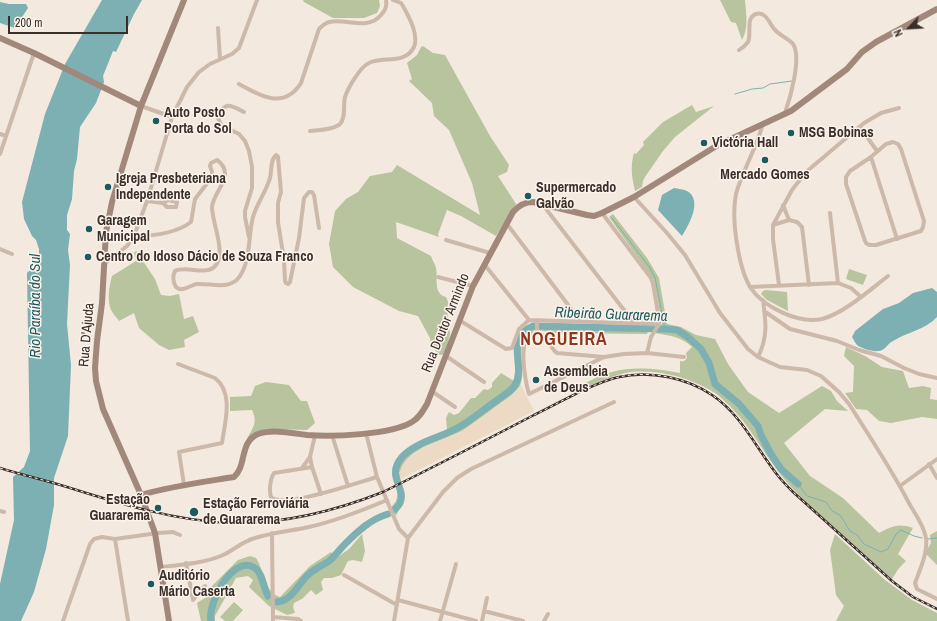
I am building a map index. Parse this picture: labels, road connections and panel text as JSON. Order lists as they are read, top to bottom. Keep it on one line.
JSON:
{"streets":{"street":["Rua Doutor Armindo","Rua D'Ajuda"]},"crossings":[["Rua Doutor Armindo","Rua D'Ajuda"]],"districts":["NOGUEIRA"],"water":["Rio Paraíba do Sul","Ribeirão Guararema"],"places":["Auto Posto Porta do Sol","MSG Bobinas","Victória Hall","Mercado Gomes","Igreja Presbeteriana Independente","Supermercado Galvão","Garagem Municipal","Centro do Idoso Dácio de Souza Franco","Assembleia de Deus","Estação Guararema","Estação Ferroviária de Guararema","Auditório Mário Caserta"],"scale_bar":"200 m","north":"bottom left"}
